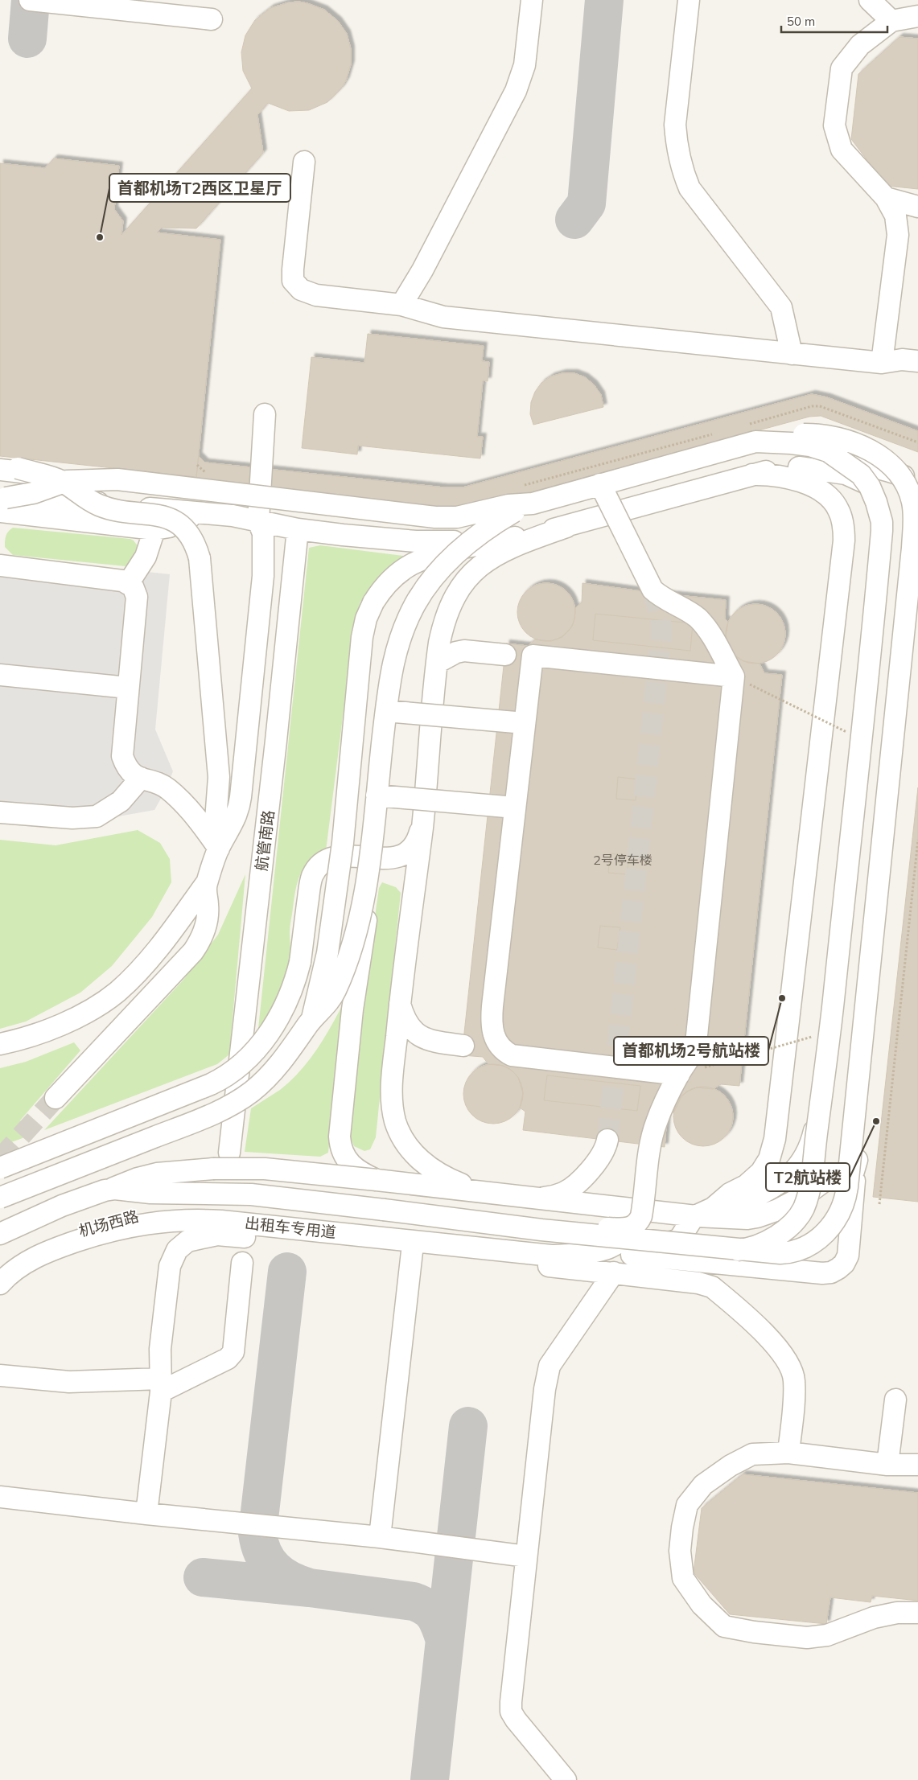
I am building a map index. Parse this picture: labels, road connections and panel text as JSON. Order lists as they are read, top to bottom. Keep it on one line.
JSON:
{"streets":{"street":["航管南路","机场西路","出租车专用道"]},"crossings":[["机场西路","出租车专用道"]],"places":["首都机场T2西区卫星厅","首都机场2号航站楼","T2航站楼"],"house_numbers":["2号停车楼"],"scale_bar":"50 m"}
